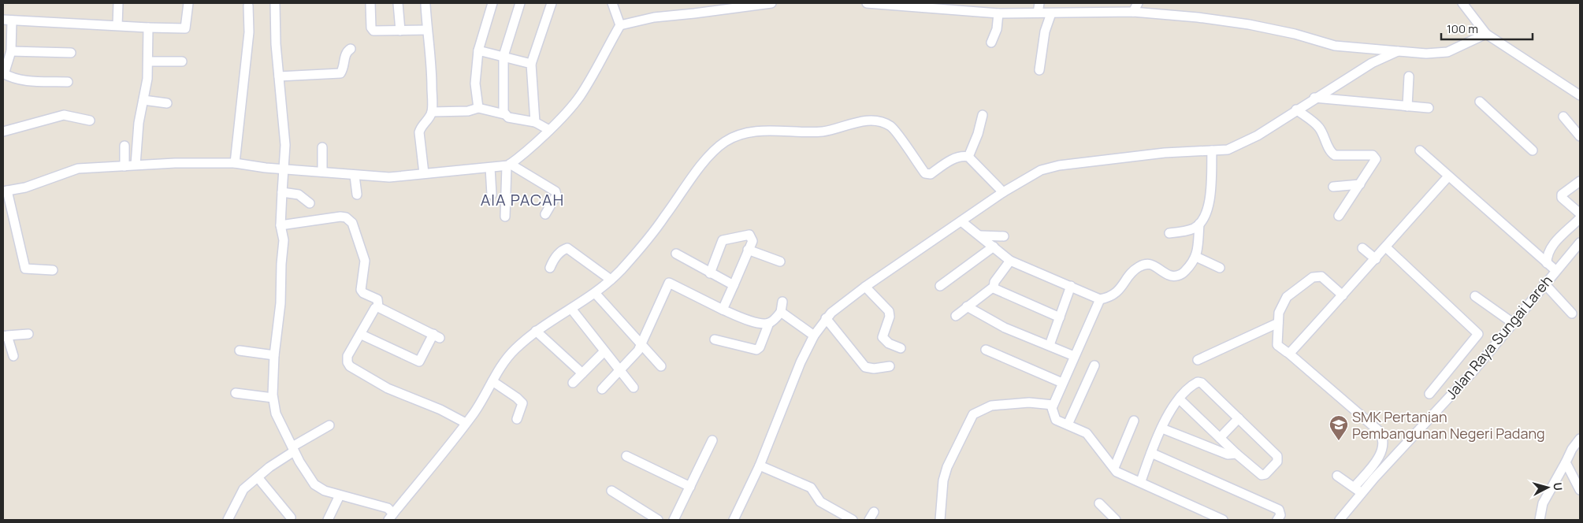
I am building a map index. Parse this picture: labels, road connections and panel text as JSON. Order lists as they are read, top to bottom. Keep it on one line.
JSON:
{"streets":{"street":["Jalan Raya Sungai Lareh"]},"districts":["AIA PACAH"],"places":{"school or university":["SMK Pertanian Pembangunan Negeri Padang"]},"scale_bar":"100 m","north":"right"}
